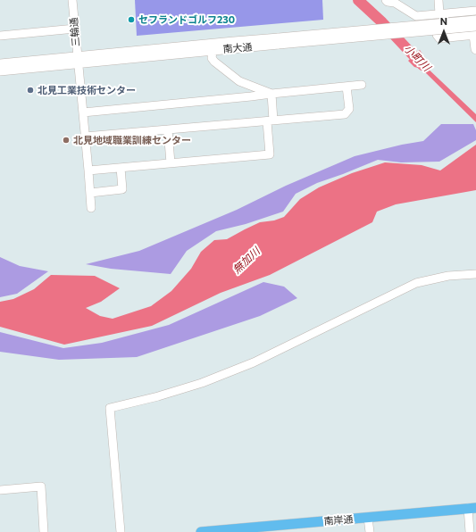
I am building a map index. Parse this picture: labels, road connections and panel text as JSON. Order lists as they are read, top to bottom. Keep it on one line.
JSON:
{"streets":{"main road":["南岸通"],"street":["三輪通","南大通"]},"crossings":[["三輪通","南大通"]],"water":["小町川","無加川"],"places":["セフランドゴルフ230","北見工業技術センター","北見地域職業訓練センター"],"north":"top"}
